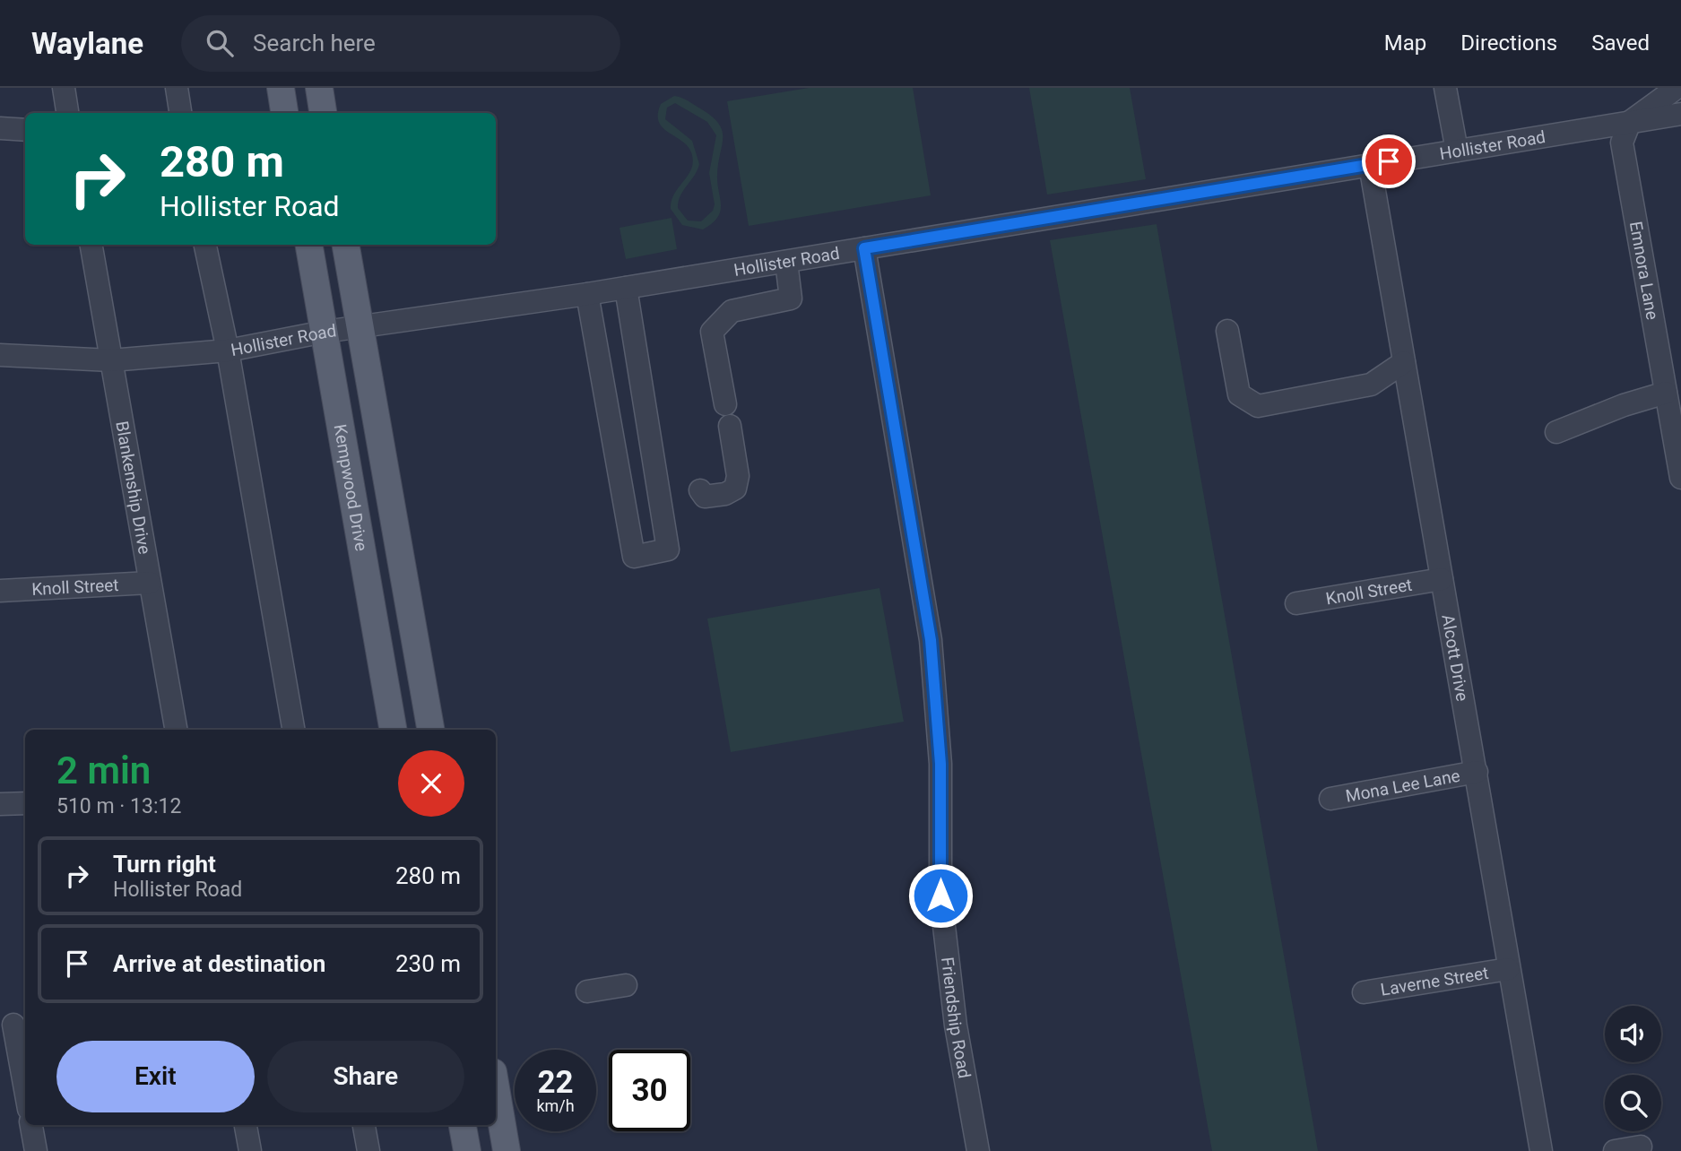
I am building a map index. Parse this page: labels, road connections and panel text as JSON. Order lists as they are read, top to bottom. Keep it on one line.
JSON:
{"streets":{"main road":["Kempwood Drive"],"street":["Hollister Road","Emnora Lane","Blankenship Drive","Knoll Street","Alcott Drive","Mona Lee Lane","Laverne Street","Friendship Road"]},"crossings":[["Hollister Road","Emnora Lane"],["Hollister Road","Blankenship Drive"],["Hollister Road","Kempwood Drive"],["Hollister Road","Alcott Drive"],["Hollister Road","Friendship Road"],["Blankenship Drive","Knoll Street"],["Knoll Street","Alcott Drive"],["Alcott Drive","Mona Lee Lane"],["Alcott Drive","Laverne Street"]],"page":{"header":"Waylane","search":"Search here","nav":["Map","Directions","Saved"],"turn":["280 m","Hollister Road"],"heading":["2 min","510 m · 13:12"],"list":[{"name":"Turn right","note":"Hollister Road","value":"280 m"},{"name":"Arrive at destination","value":"230 m"}],"buttons":["Exit","Share"],"speed":"22 km/h","limit":"30"}}
